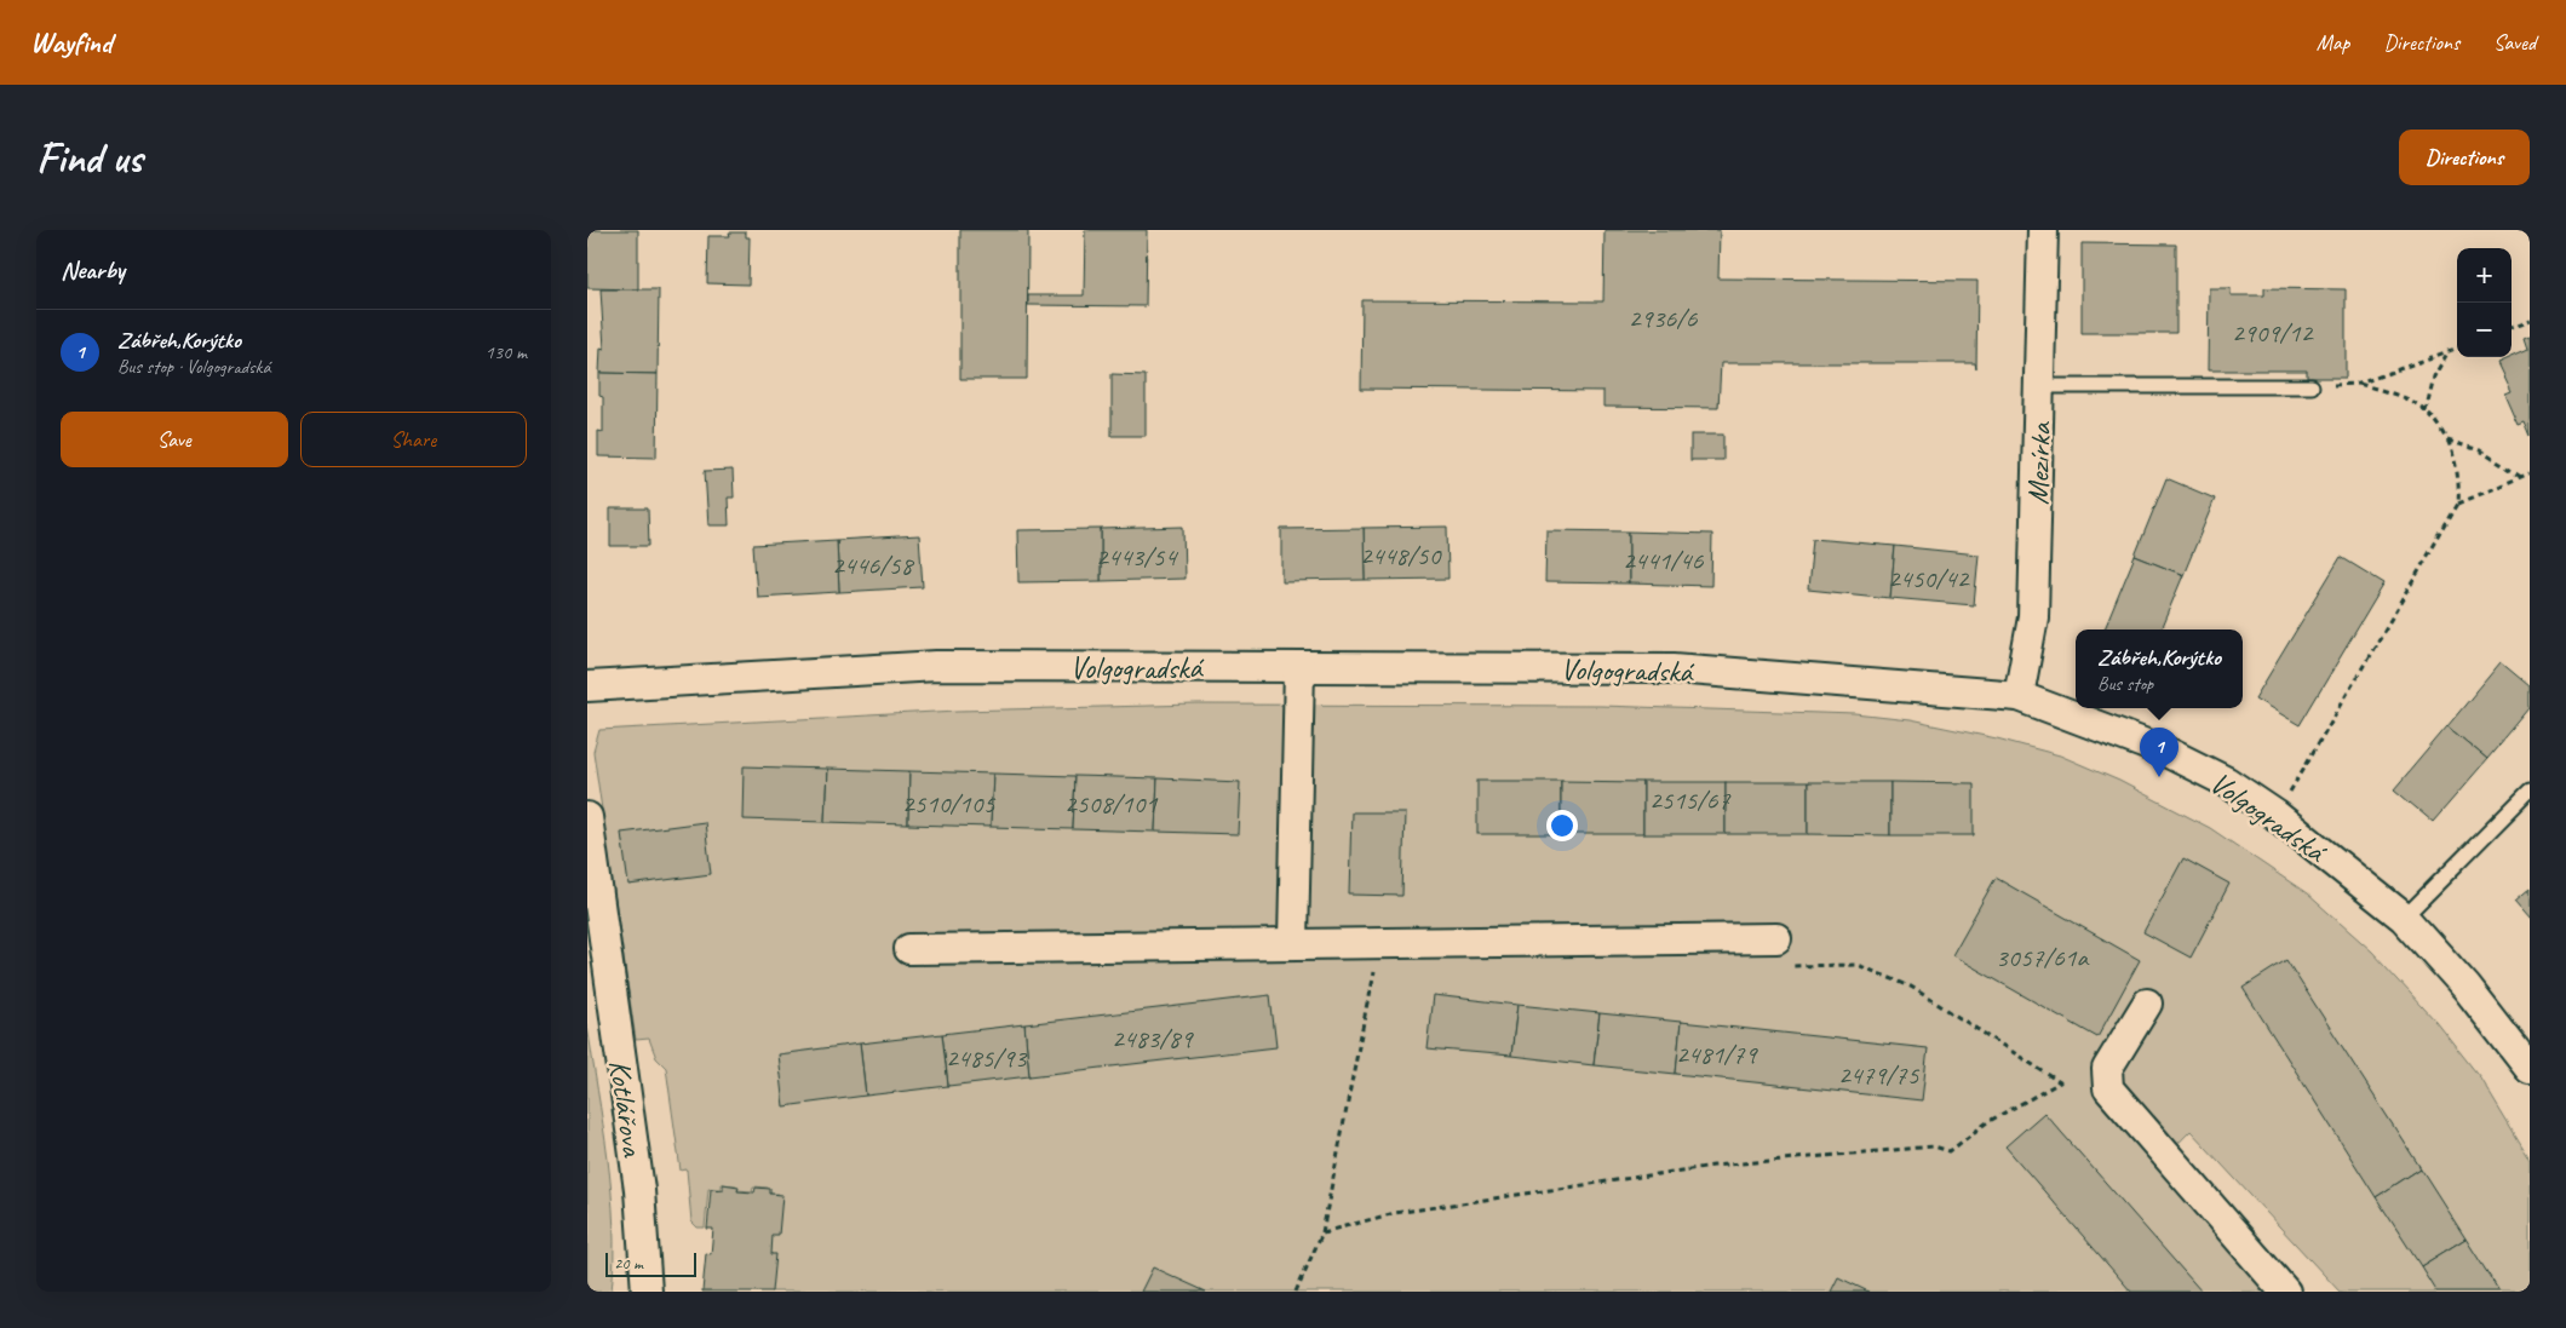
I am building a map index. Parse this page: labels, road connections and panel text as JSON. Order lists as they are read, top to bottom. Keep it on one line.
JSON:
{"streets":{"street":["Mezírka","Volgogradská","Kotlářova"]},"crossings":[["Mezírka","Volgogradská"]],"house_numbers":["2936/6","2909/12","2448/50","2443/54","2441/46","2446/58","2450/42","2515/67","2510/105","2508/101","3057/61a","2483/89","2481/79","2485/93","2479/75"],"scale_bar":"20 m","page":{"header":"Wayfind","nav":["Map","Directions","Saved"],"buttons":["Directions",["Save","Share"]],"title":"Find us","heading":"Nearby","map_buttons":["+","−"],"list":[{"mark":"1","name":"Zábřeh,Korýtko","note":"Bus stop · Volgogradská","value":"130 m"}],"popup":["Zábřeh,Korýtko","Bus stop"],"pins":"1","scale":"20 m"}}
